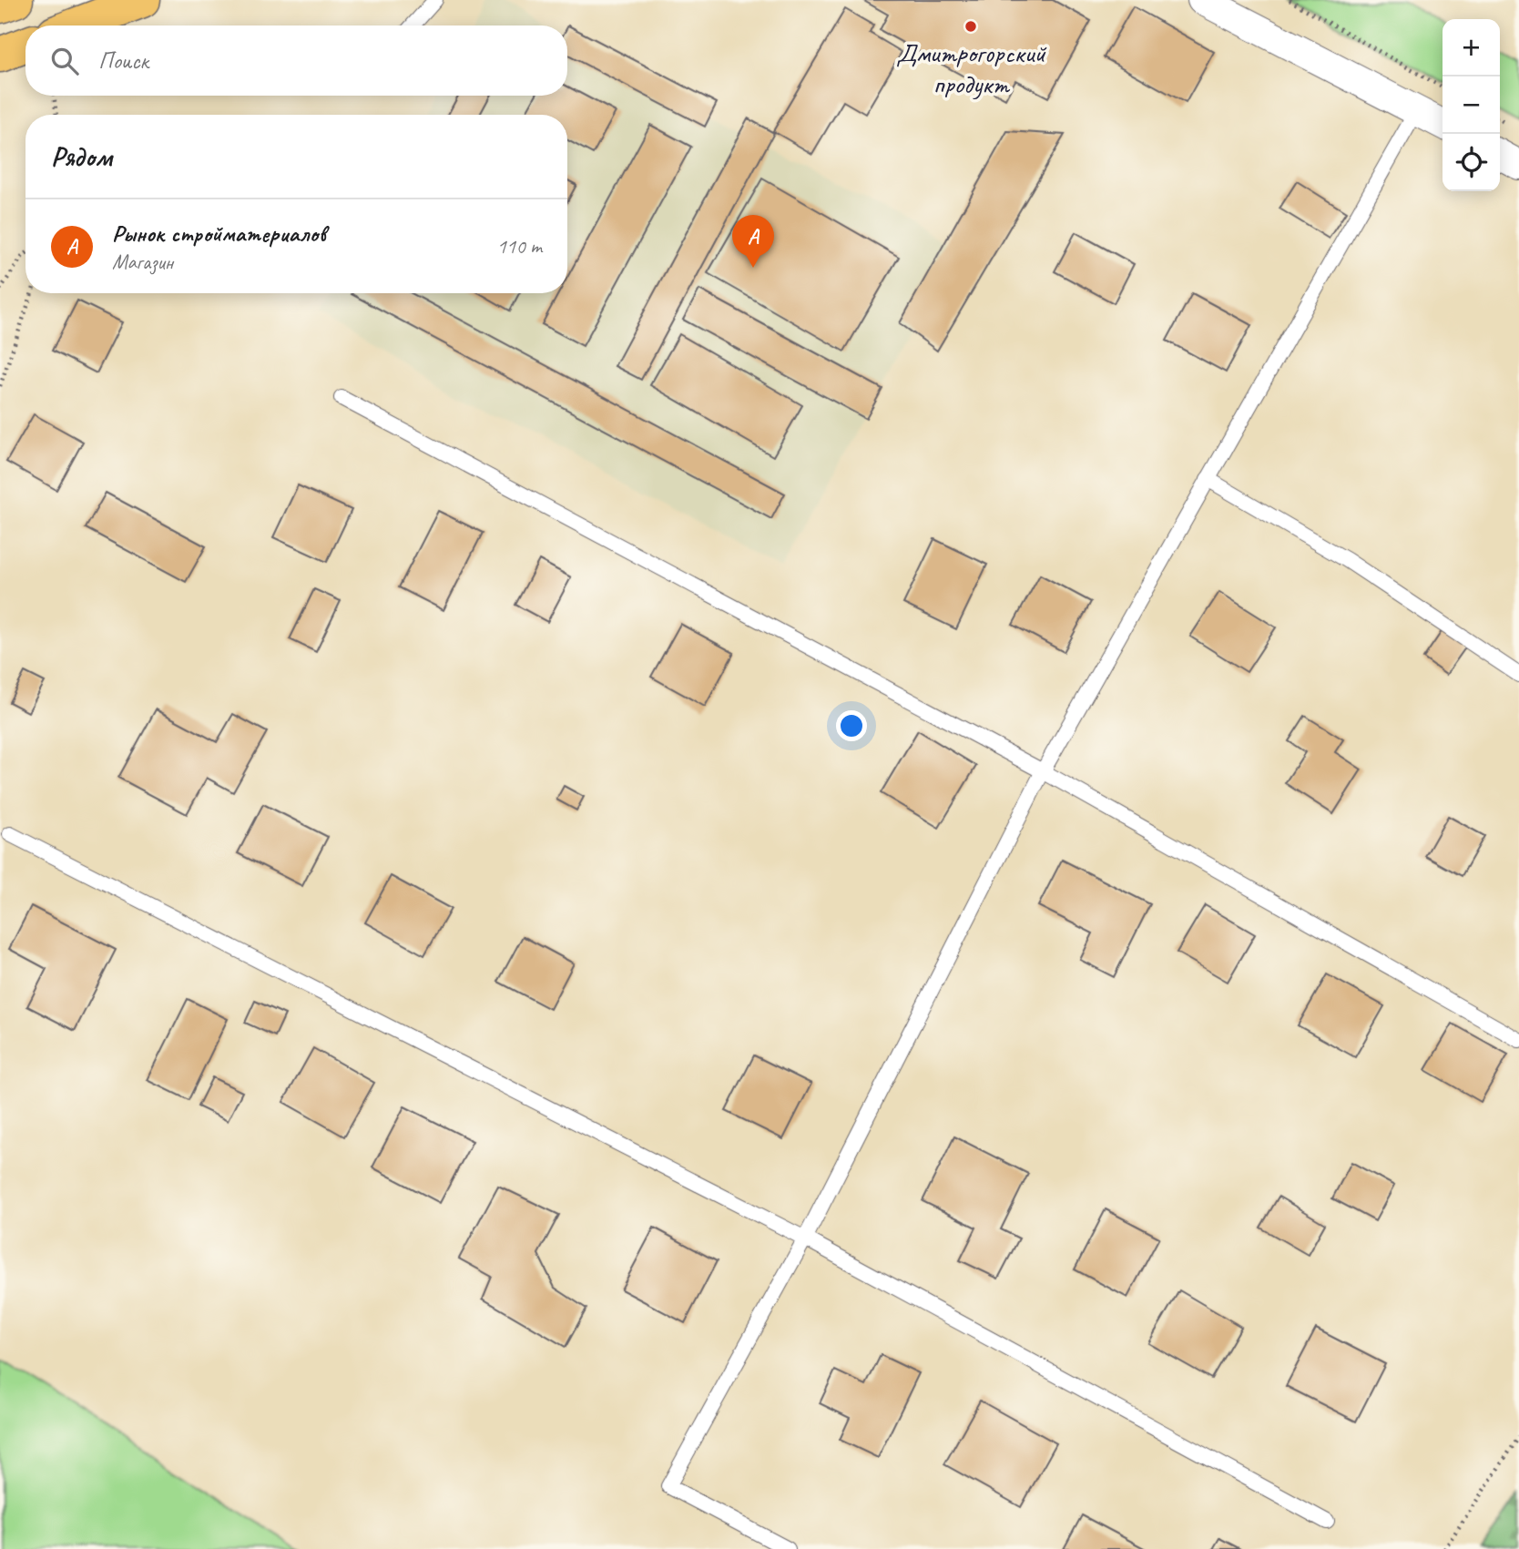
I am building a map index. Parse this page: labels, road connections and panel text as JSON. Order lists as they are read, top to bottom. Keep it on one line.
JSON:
{"places":["Дмитрогорский продукт"],"page":{"map_buttons":["+","−"],"search":"Поиск","heading":"Рядом","list":[{"mark":"A","name":"Рынок стройматериалов","note":"Магазин","value":"110 m"}],"pins":"A"}}
